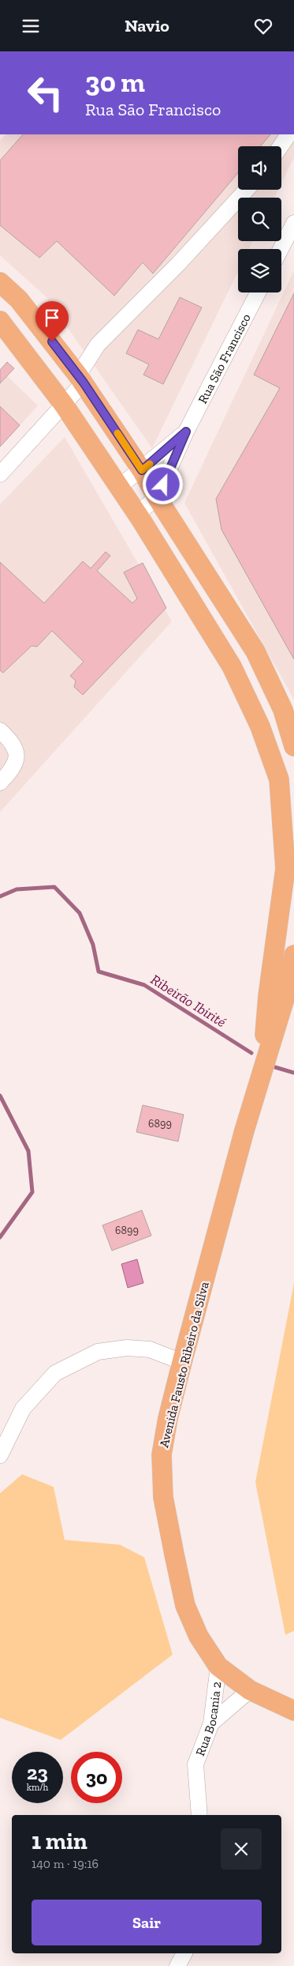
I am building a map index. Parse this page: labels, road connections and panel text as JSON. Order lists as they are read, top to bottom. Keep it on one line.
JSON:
{"streets":{"main road":["Avenida Fausto Ribeiro da Silva"],"street":["Rua São Francisco","Rua Bocania 2"]},"crossings":[["Avenida Fausto Ribeiro da Silva","Rua Bocania 2"]],"water":["Ribeirão Ibirité"],"house_numbers":["6899","6899"],"page":{"header":"Navio","turn":["30 m","Rua São Francisco"],"speed":"23 km/h","limit":"30","heading":["1 min","140 m · 19:16"],"buttons":"Sair"}}
